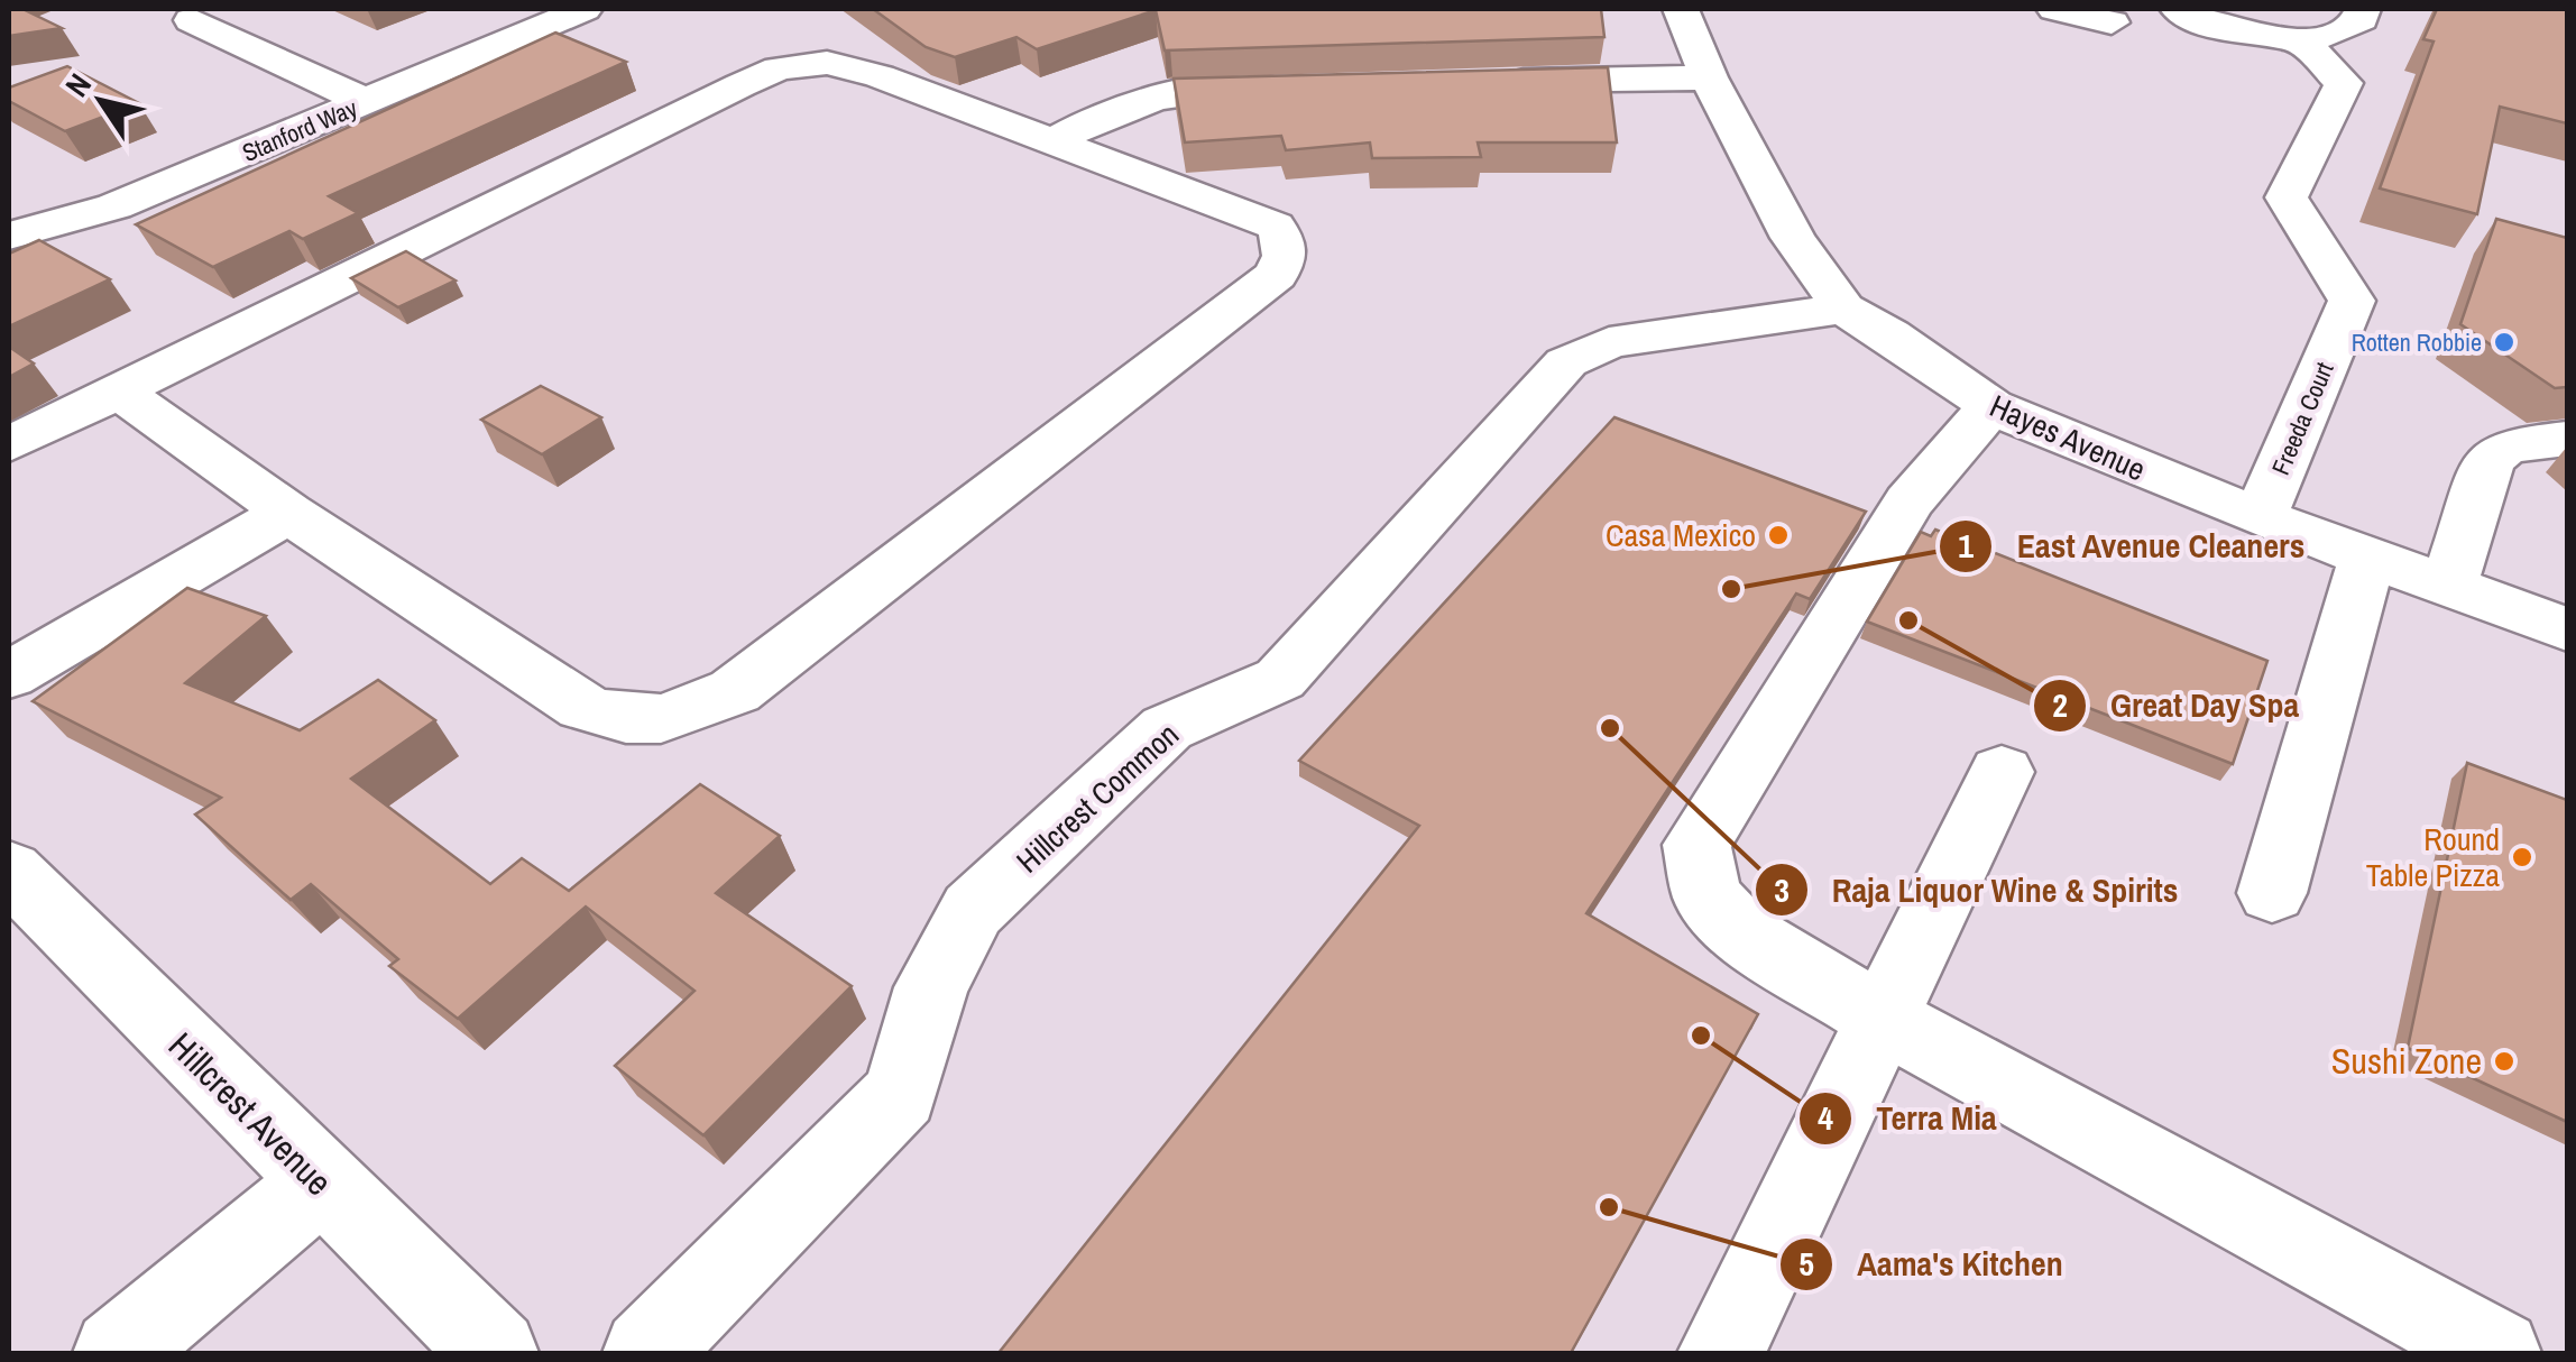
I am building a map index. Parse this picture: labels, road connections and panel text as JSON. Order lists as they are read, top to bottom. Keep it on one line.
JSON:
{"streets":{"street":["Stanford Way","Freeda Court","Hayes Avenue","Hillcrest Common","Hillcrest Avenue"]},"crossings":[["Freeda Court","Hayes Avenue"],["Hayes Avenue","Hillcrest Common"]],"places":["Rotten Robbie","Casa Mexico","East Avenue Cleaners","Great Day Spa","Raja Liquor Wine & Spirits","Round Table Pizza","Terra Mia","Sushi Zone","Aama's Kitchen"],"north":"top left"}
